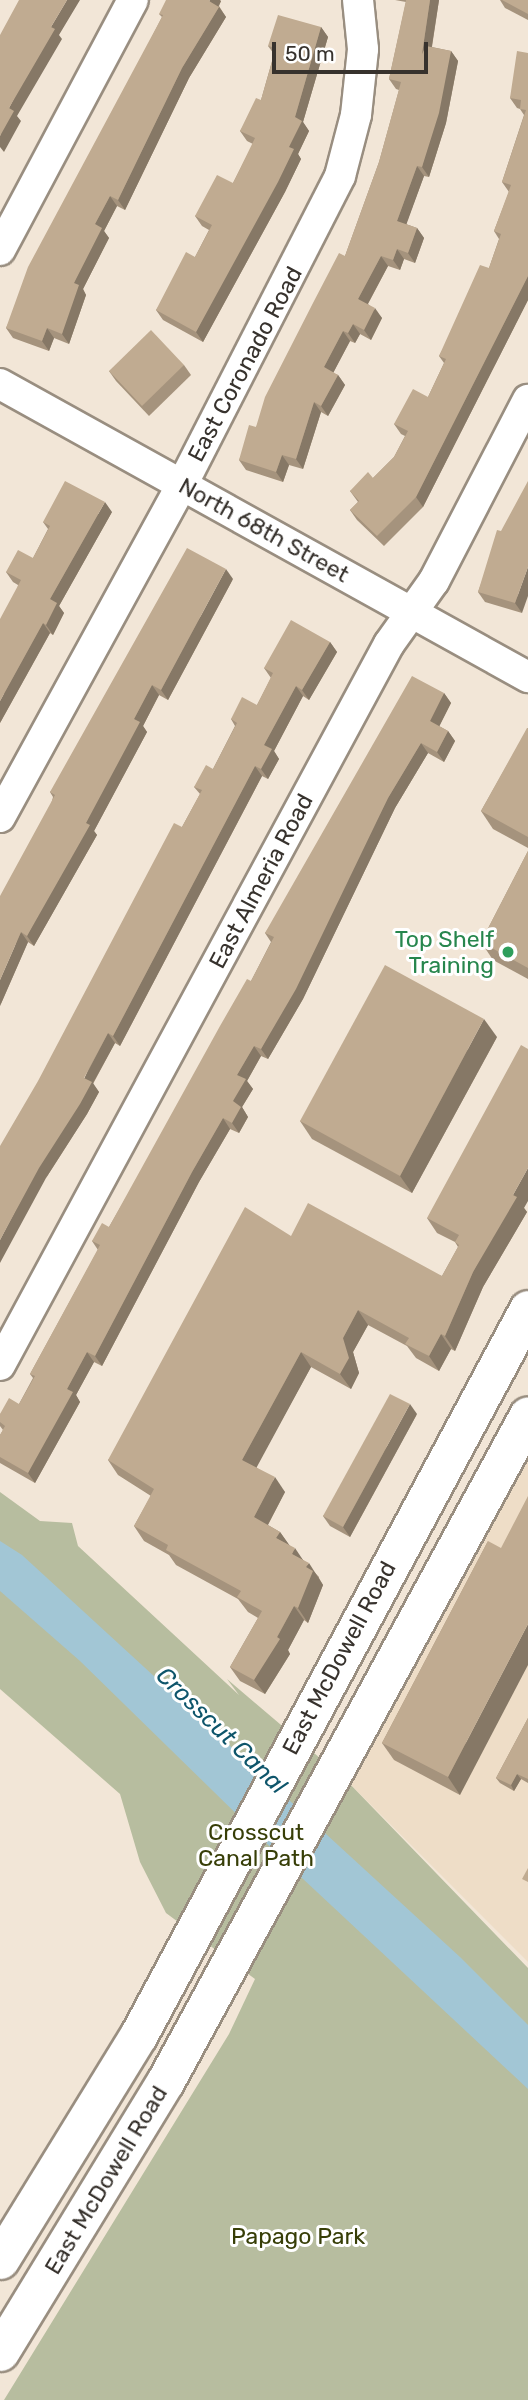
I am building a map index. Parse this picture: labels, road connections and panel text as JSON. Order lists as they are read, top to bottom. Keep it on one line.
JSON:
{"streets":{"main road":["East McDowell Road"],"street":["East Coronado Road","North 68th Street","East Almeria Road"]},"crossings":[["East Coronado Road","North 68th Street"],["North 68th Street","East Almeria Road"]],"water":["Crosscut Canal"],"parks":["Crosscut Canal Path","Papago Park"],"places":["Top Shelf Training"],"scale_bar":"50 m"}
